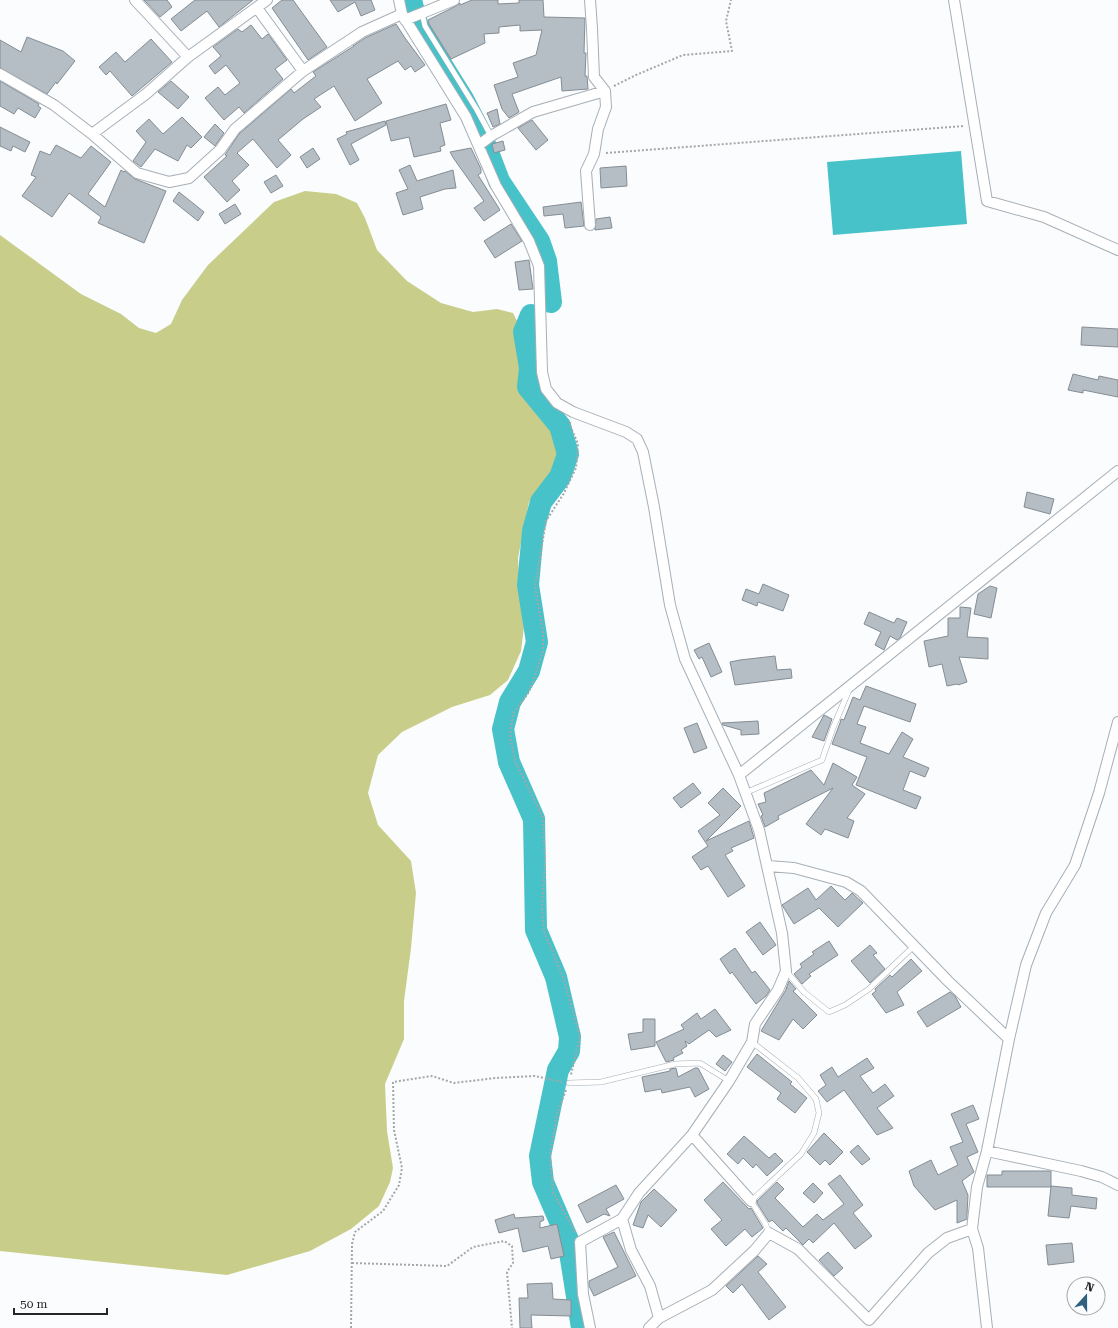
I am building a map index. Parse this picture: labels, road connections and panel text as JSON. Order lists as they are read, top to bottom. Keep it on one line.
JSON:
{"scale_bar":"50 m","north":"top"}
